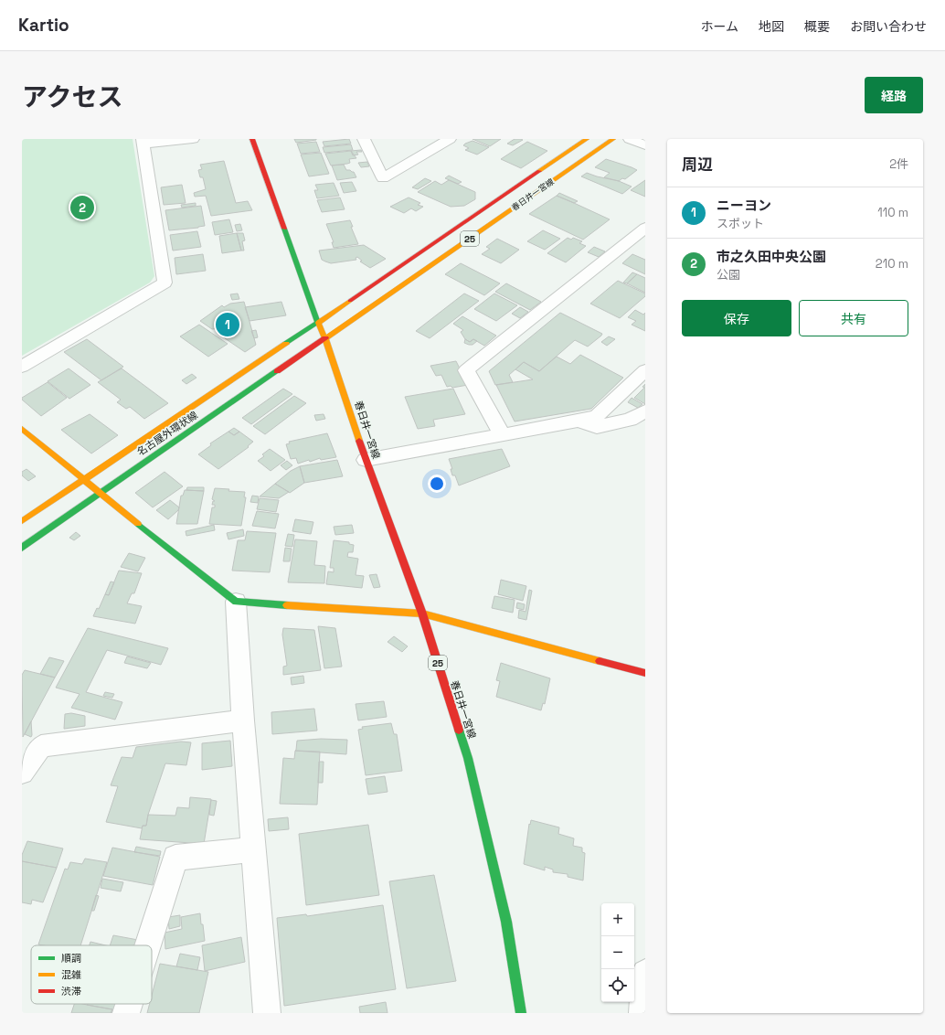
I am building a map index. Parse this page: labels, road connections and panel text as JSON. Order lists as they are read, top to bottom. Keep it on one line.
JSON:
{"streets":{"main road":["春日井一宮線","25","名古屋外環状線"]},"crossings":[["春日井一宮線","名古屋外環状線"]],"legend":["順調","混雑","渋滞"],"page":{"header":"Kartio","nav":["ホーム","地図","概要","お問い合わせ"],"title":"アクセス","buttons":["経路",["保存","共有"]],"heading":["周辺","2件"],"list":[{"mark":"1","name":"ニーヨン","note":"スポット","value":"110 m"},{"mark":"2","name":"市之久田中央公園","note":"公園","value":"210 m"}],"pins":["2","1"],"map_buttons":["+","−"]}}
